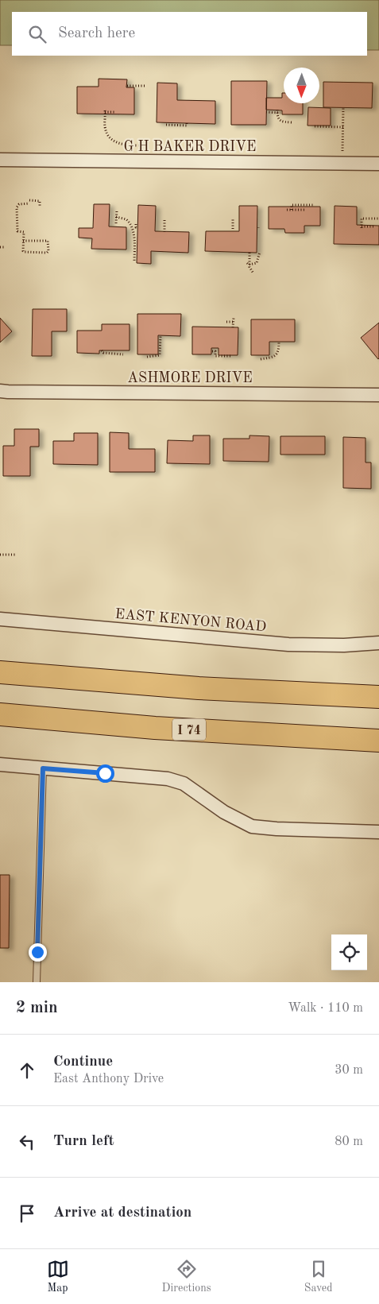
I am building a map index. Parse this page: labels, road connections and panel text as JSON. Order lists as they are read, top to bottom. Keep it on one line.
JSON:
{"streets":{"highway":["I 74"],"street":["G H BAKER DRIVE","ASHMORE DRIVE","EAST KENYON ROAD"]},"north":"bottom","page":{"search":"Search here","heading":["2 min","Walk · 110 m"],"list":[["Continue","East Anthony Drive","30 m"],["Turn left","80 m"],"Arrive at destination"],"nav":["Map","Directions","Saved"]}}
